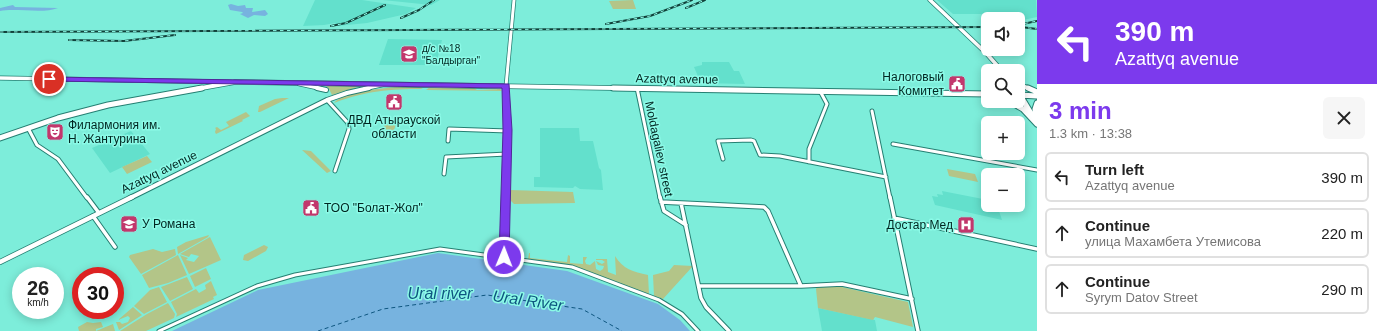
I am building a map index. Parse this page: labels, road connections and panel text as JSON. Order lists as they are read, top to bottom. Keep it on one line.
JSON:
{"streets":{"main road":["Azattyq avenue"],"street":["Moldagaliev street"]},"crossings":[["Azattyq avenue","Moldagaliev street"]],"water":["Ural river","Ural River"],"places":{"school or university":["д/с №18 \"Балдырган\"","У Романа"],"public building":["Налоговый Комитет","ДВД Атырауской области","ТОО \"Болат-Жол\""],"theatre":["Филармония им. Н. Жантурина"],"hospital":["Достар Мед"]},"page":{"turn":["390 m","Azattyq avenue"],"map_buttons":["+","−"],"heading":["3 min","1.3 km · 13:38"],"list":[{"name":"Turn left","note":"Azattyq avenue","value":"390 m"},{"name":"Continue","note":"улица Махамбета Утемисова","value":"220 m"},{"name":"Continue","note":"Syrym Datov Street","value":"290 m"}],"speed":"26 km/h","limit":"30"}}
